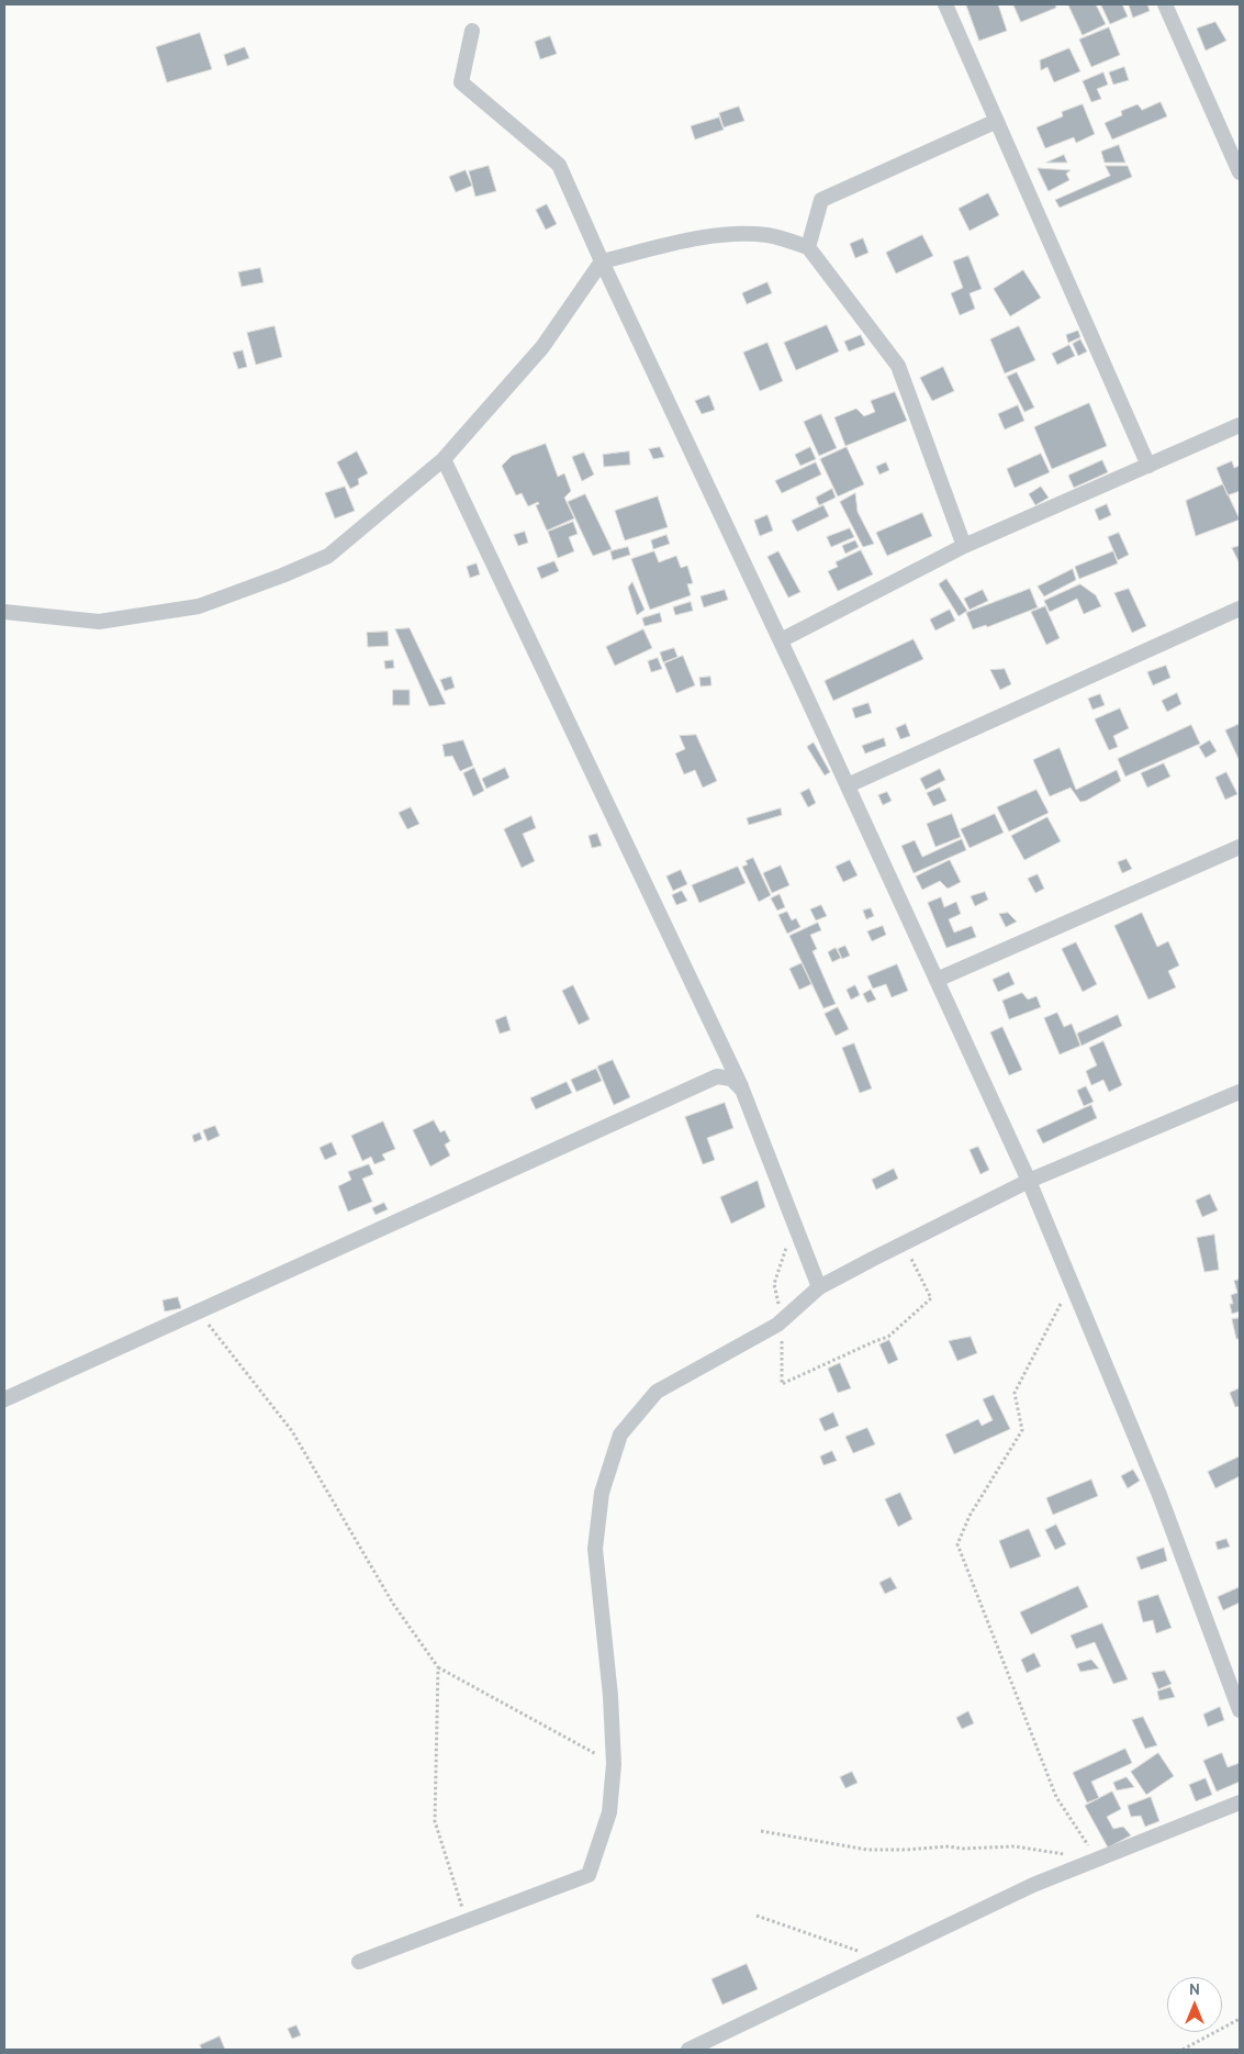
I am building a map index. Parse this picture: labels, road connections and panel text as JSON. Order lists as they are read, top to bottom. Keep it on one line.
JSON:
{"north":"top"}
